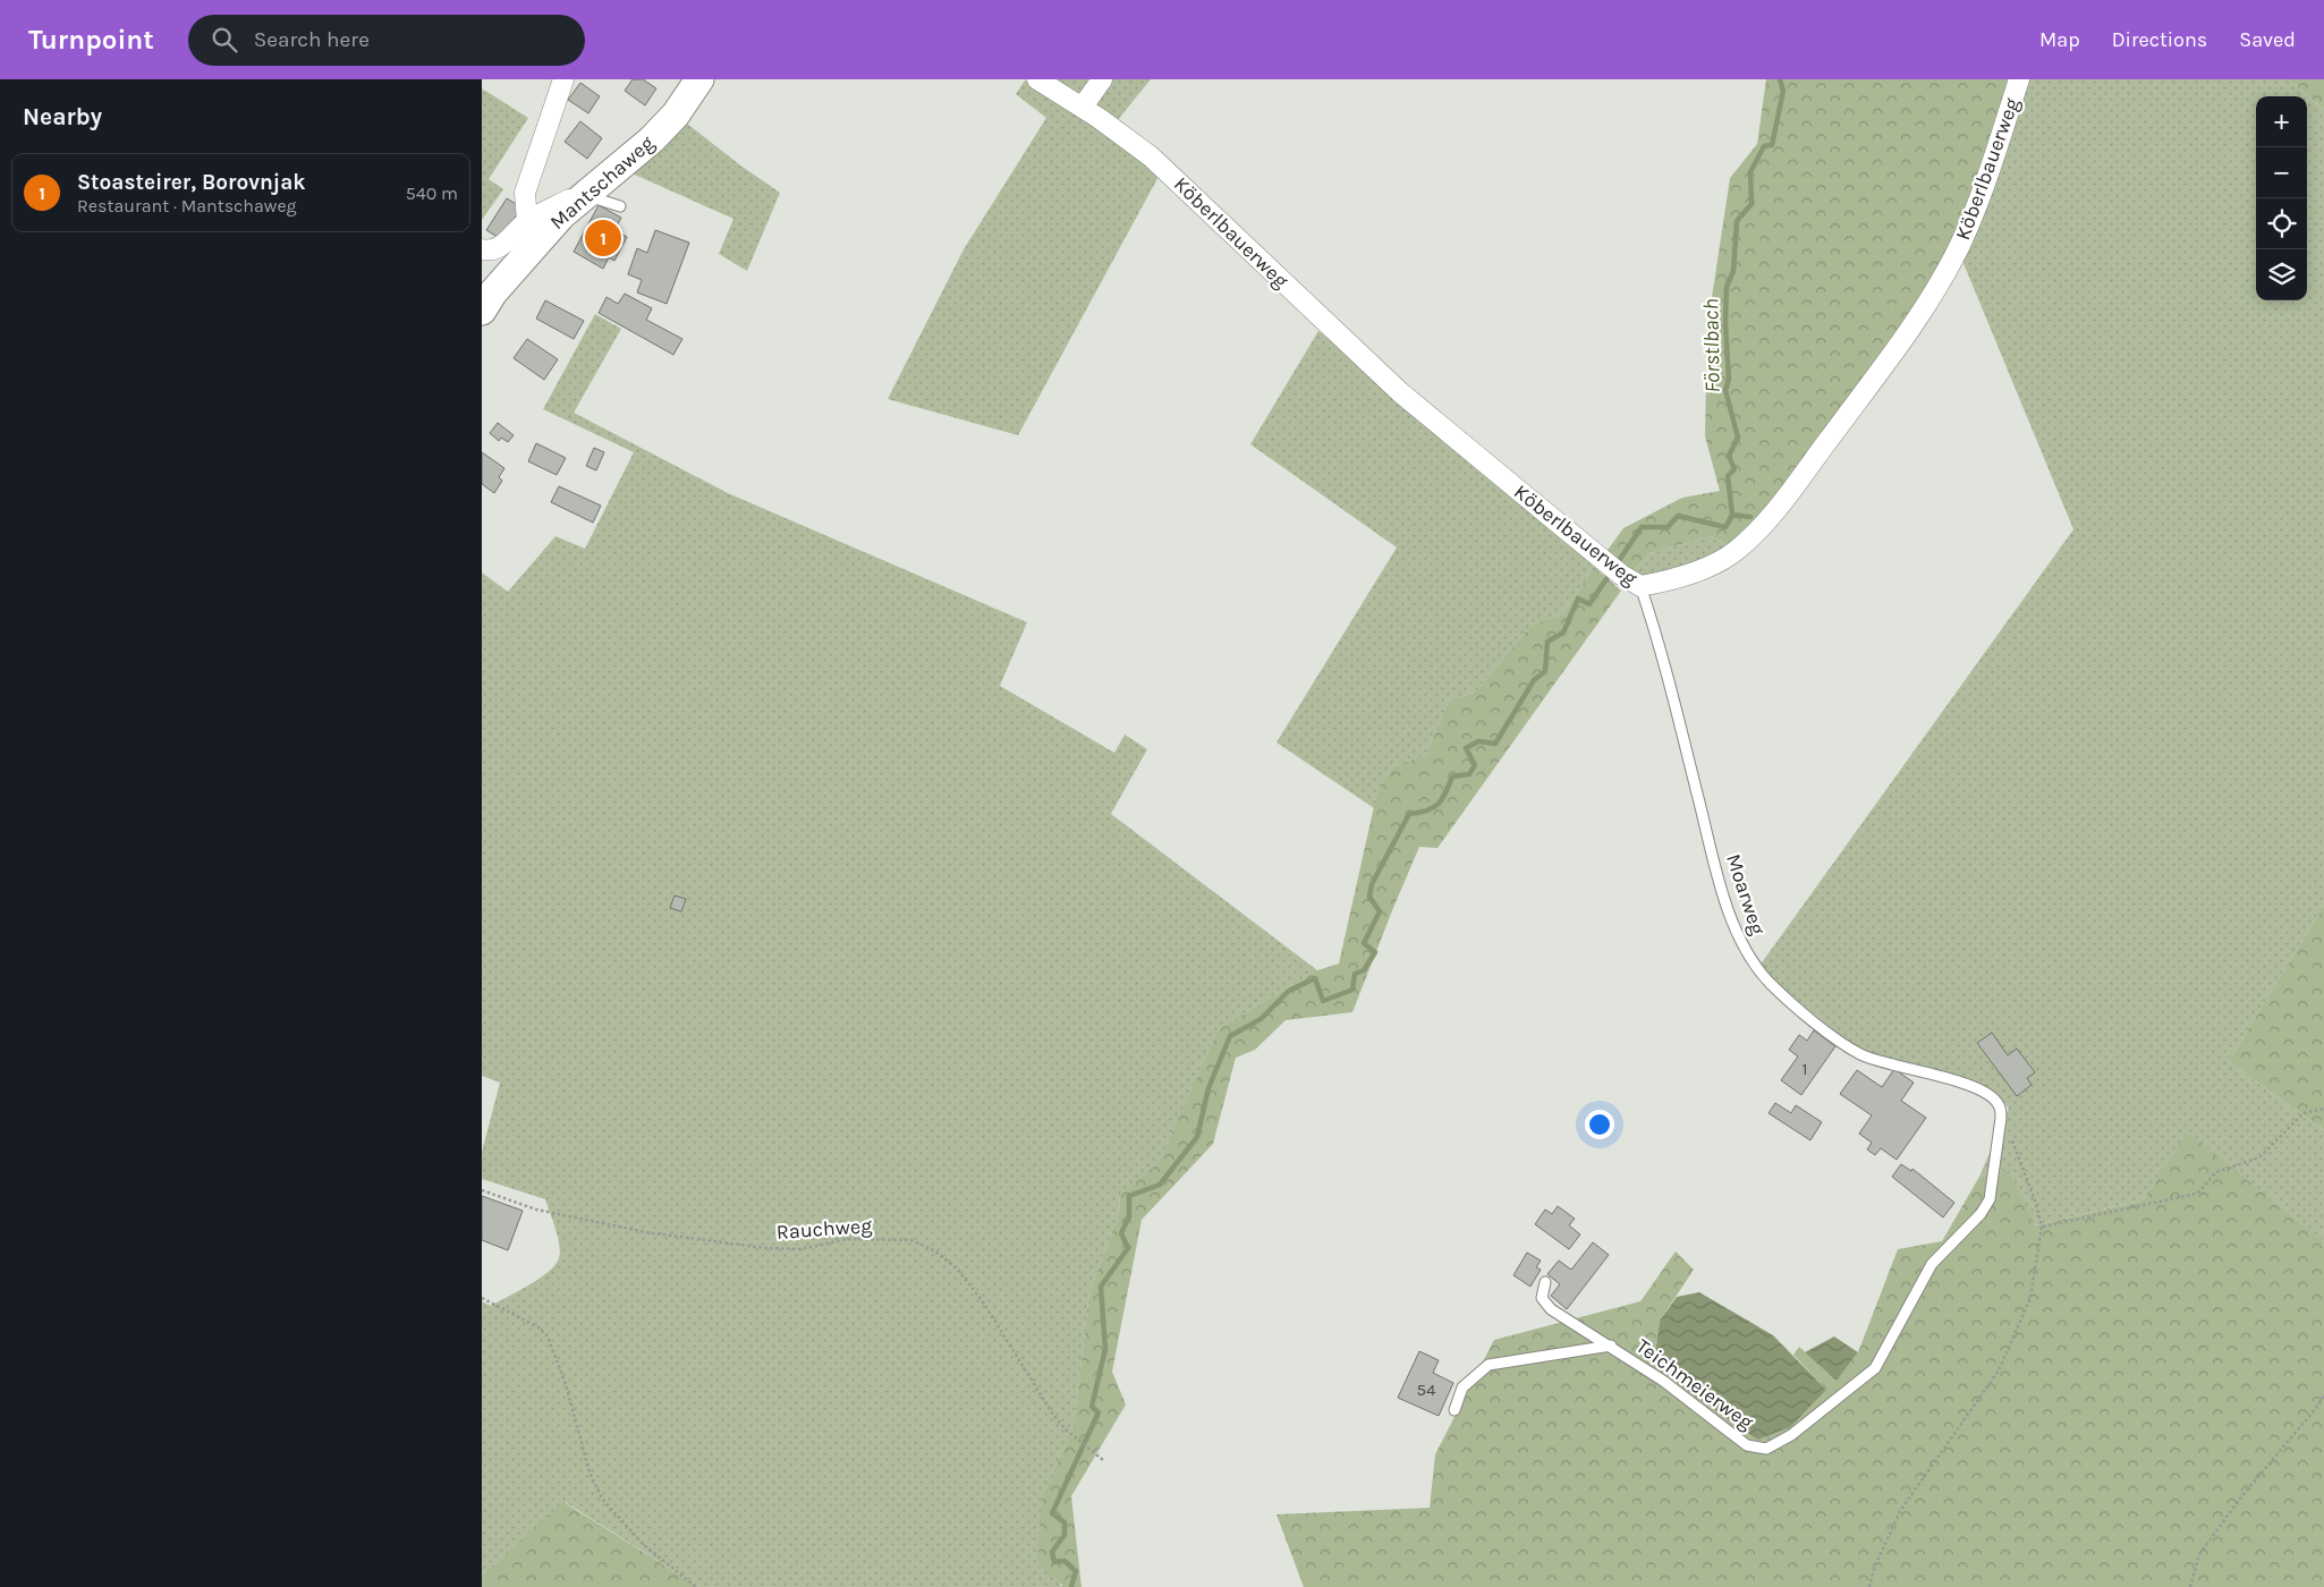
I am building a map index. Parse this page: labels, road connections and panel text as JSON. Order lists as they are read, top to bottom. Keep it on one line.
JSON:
{"streets":{"street":["Köberlbauerweg","Mantschaweg"],"lane":["Moarweg","Teichmeierweg"],"path":["Rauchweg"]},"crossings":[["Köberlbauerweg","Moarweg"],["Moarweg","Teichmeierweg"]],"water":["Förstlbach"],"house_numbers":["1","54"],"page":{"header":"Turnpoint","search":"Search here","nav":["Map","Directions","Saved"],"heading":"Nearby","map_buttons":["+","−"],"list":[{"mark":"1","name":"Stoasteirer, Borovnjak","note":"Restaurant · Mantschaweg","value":"540 m"}],"pins":"1"}}
